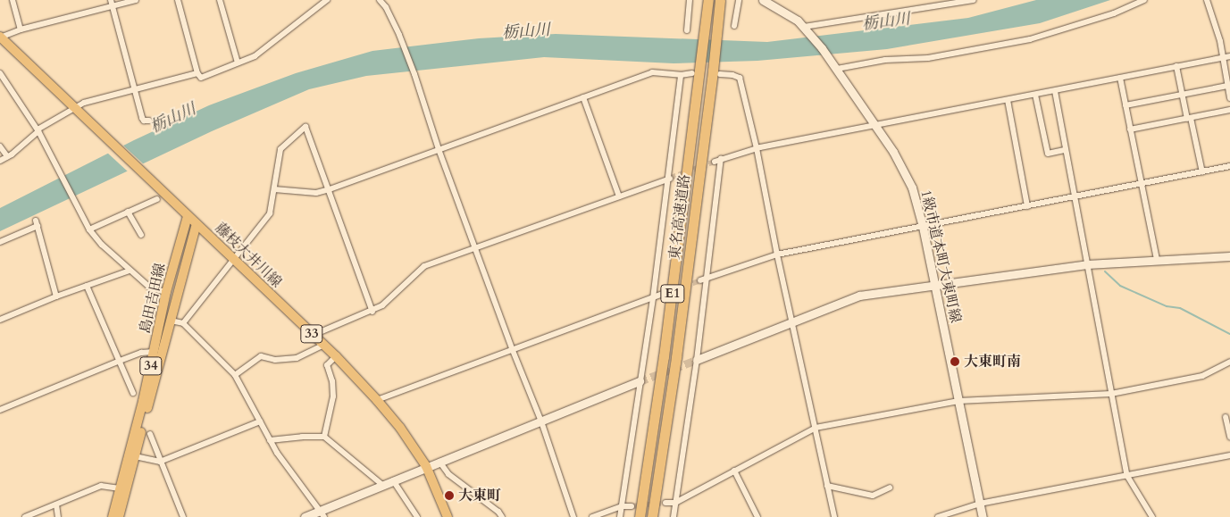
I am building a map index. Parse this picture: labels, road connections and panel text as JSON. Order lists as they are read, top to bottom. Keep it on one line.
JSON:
{"streets":{"highway":["東名高速道路","E1"],"main road":["藤枝大井川線","島田吉田線","33","34"],"street":["1級市道本町大東町線"]},"crossings":[["藤枝大井川線","島田吉田線"]],"water":["栃山川"],"places":["大東町南","大東町"]}
